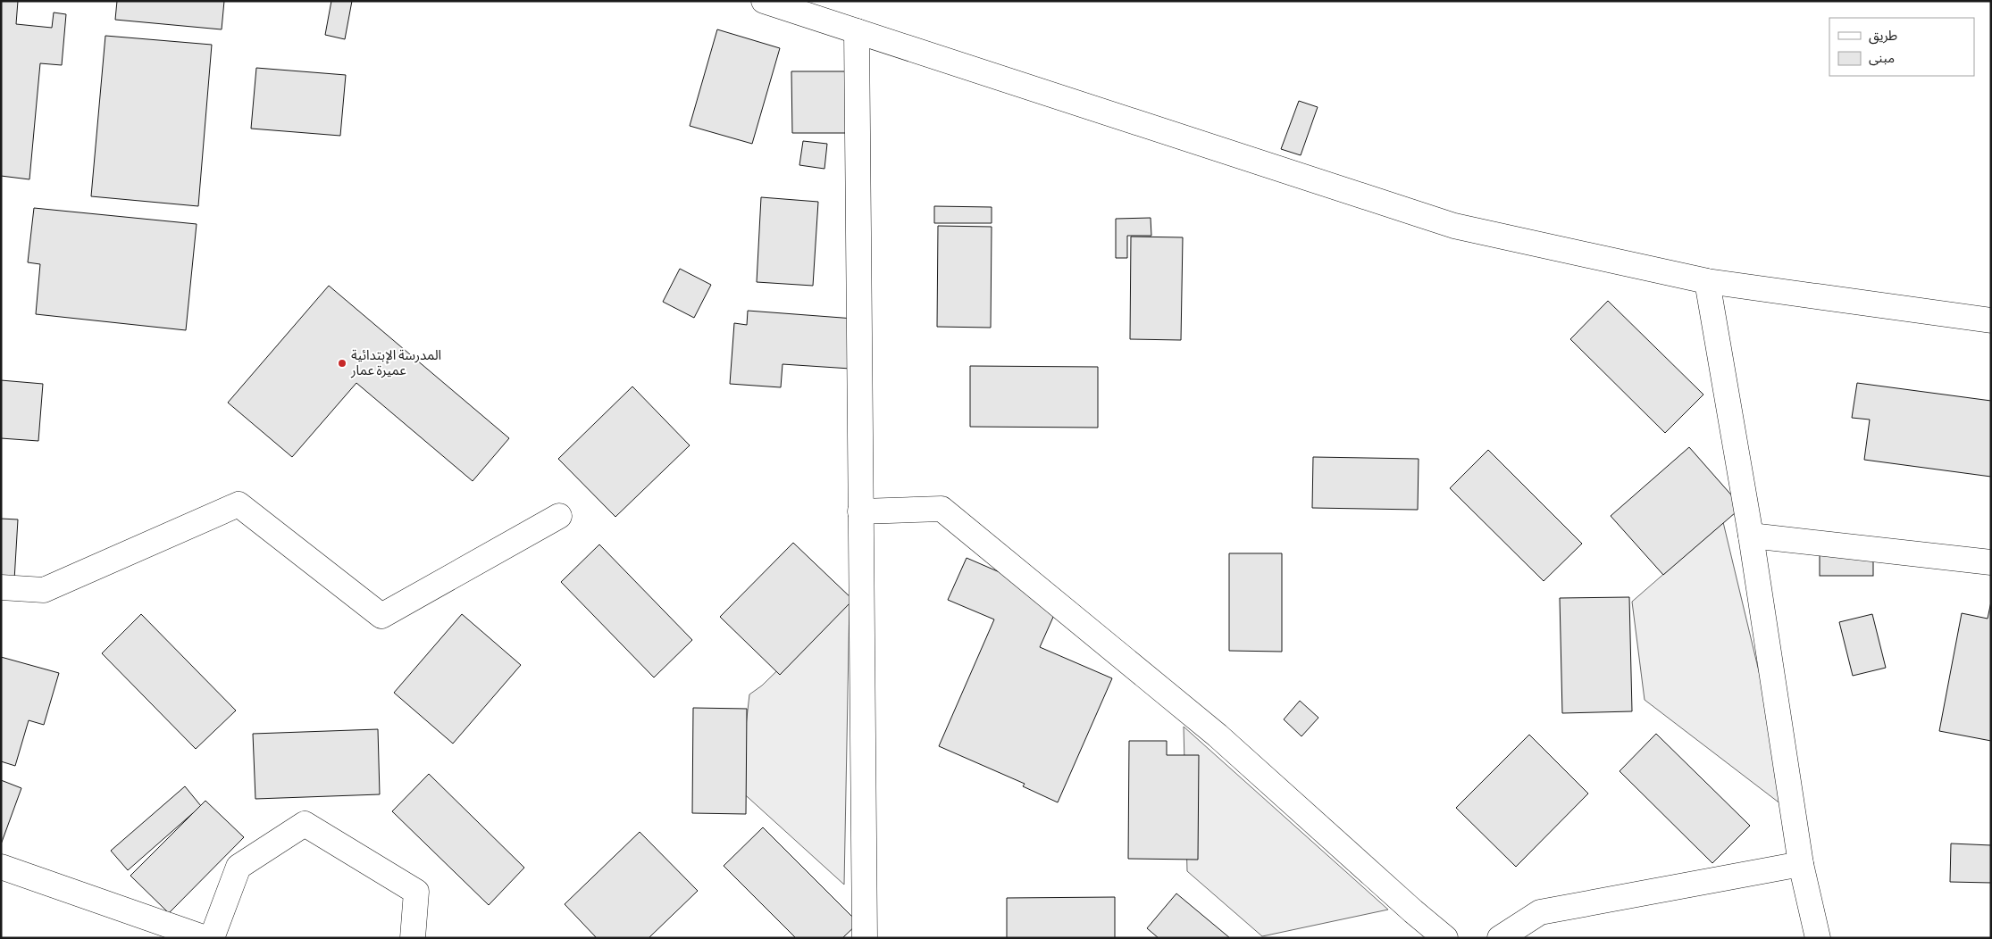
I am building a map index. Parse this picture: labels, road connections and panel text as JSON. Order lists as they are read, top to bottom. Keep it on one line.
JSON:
{"places":["المدرسة الإبتدائية عميرة عمار"],"legend":["طريق","مبنى"]}
